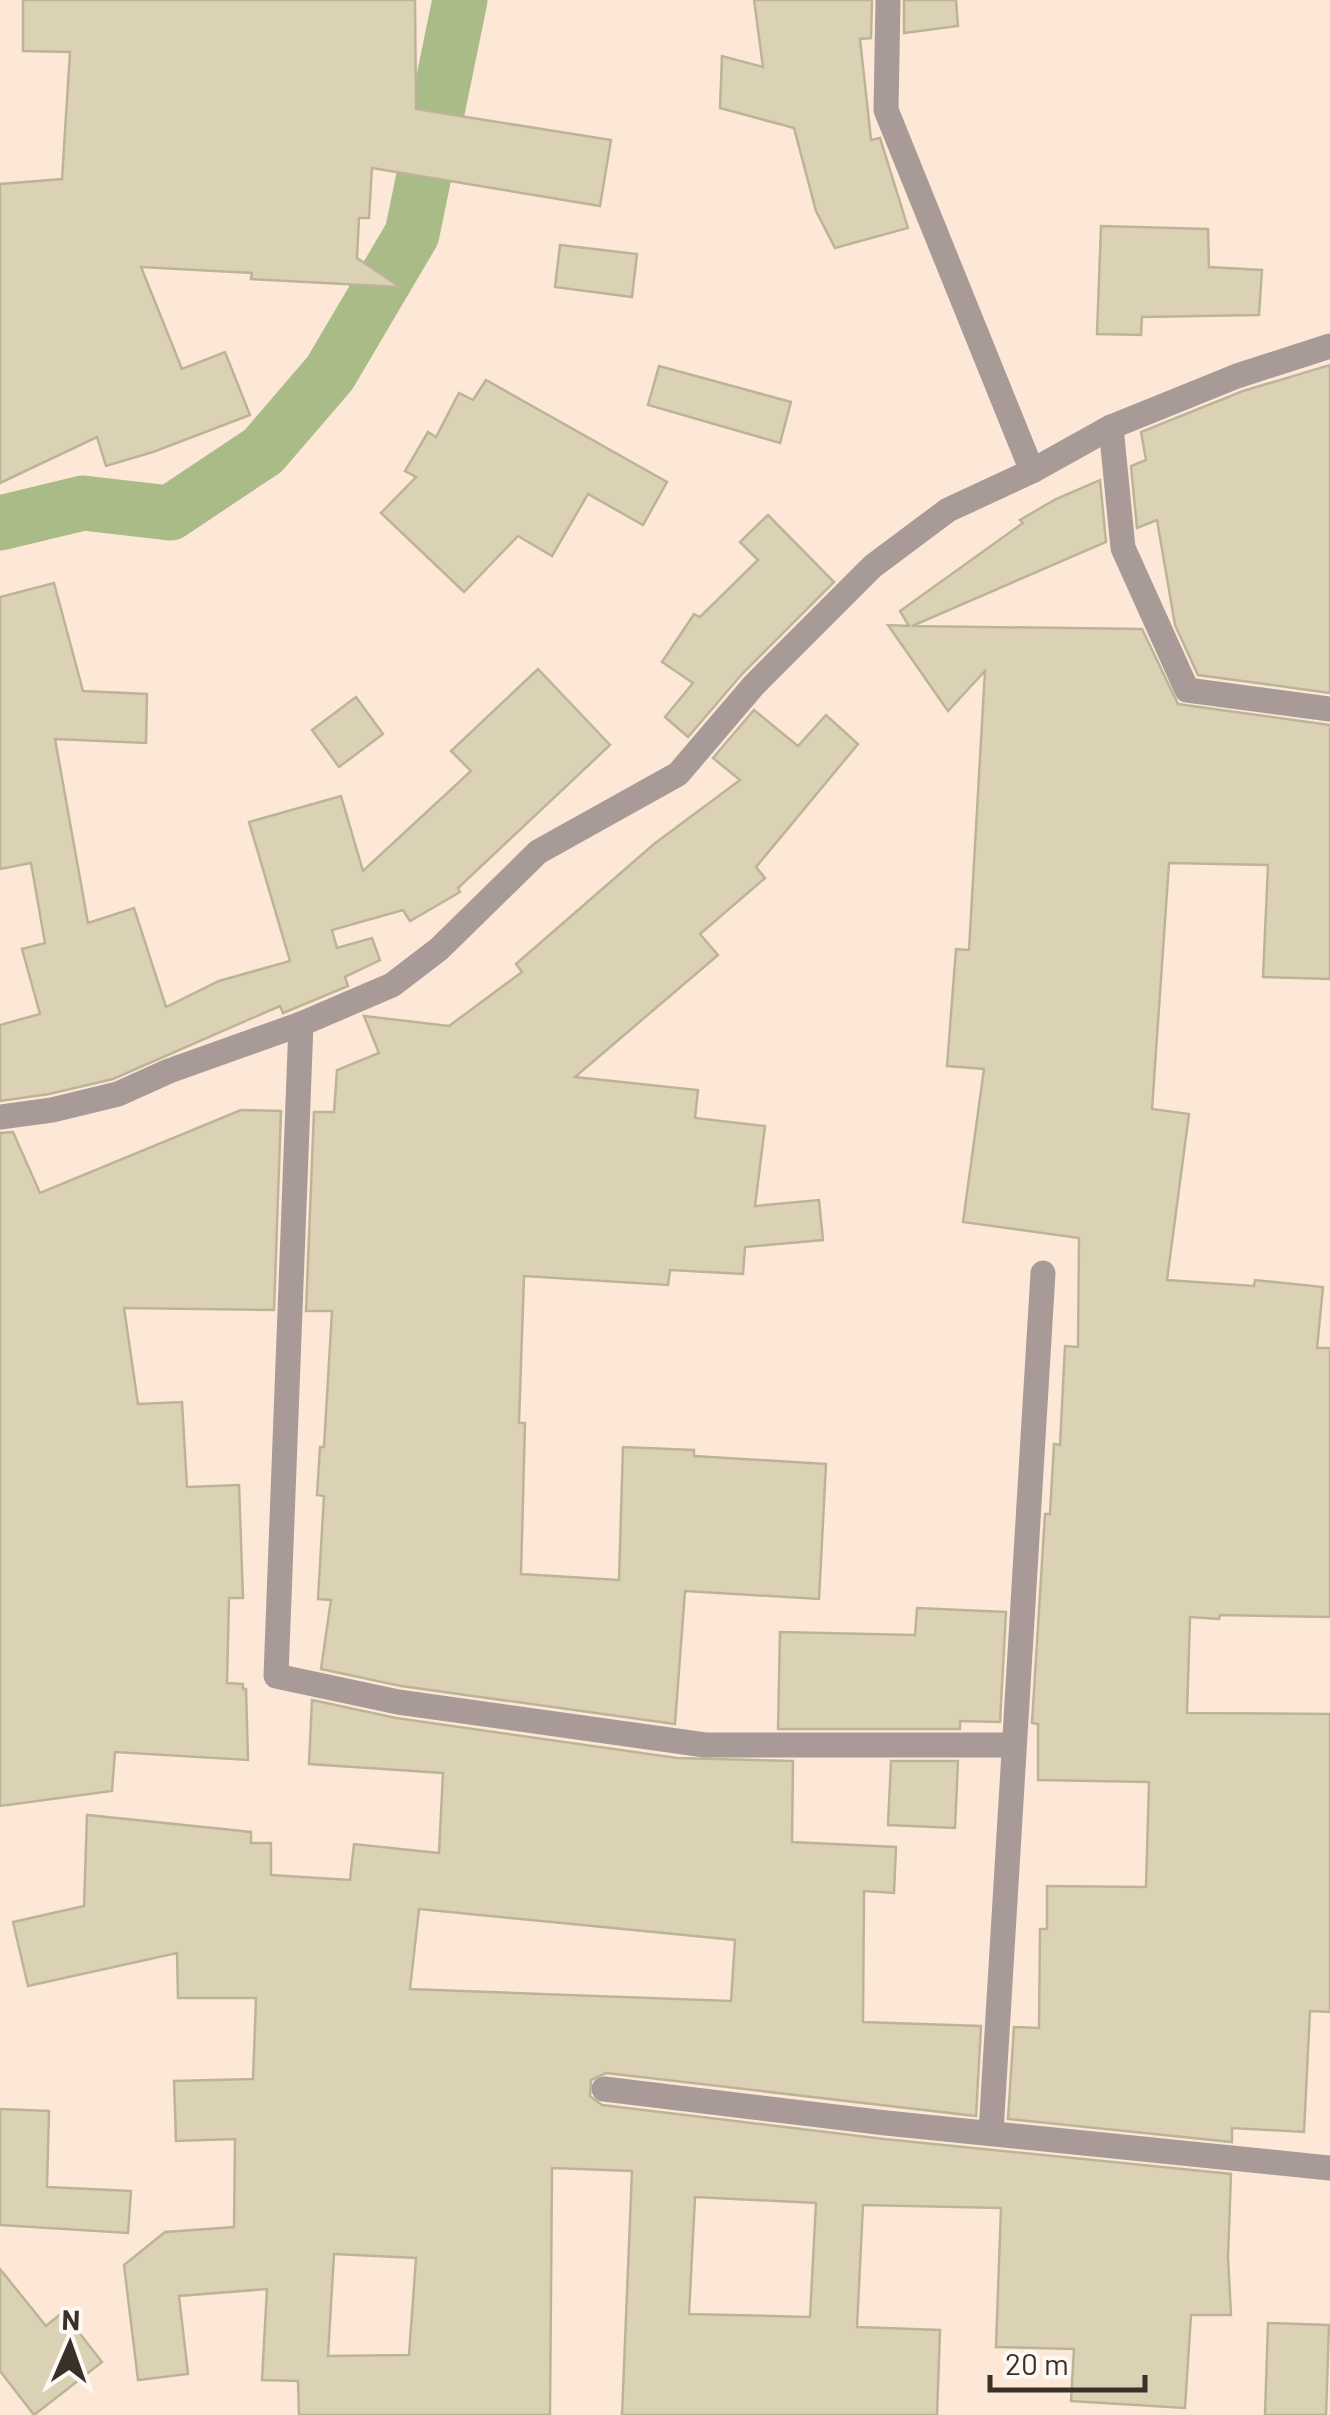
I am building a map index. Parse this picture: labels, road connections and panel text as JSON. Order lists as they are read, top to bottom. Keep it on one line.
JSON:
{"scale_bar":"20 m","north":"top"}
